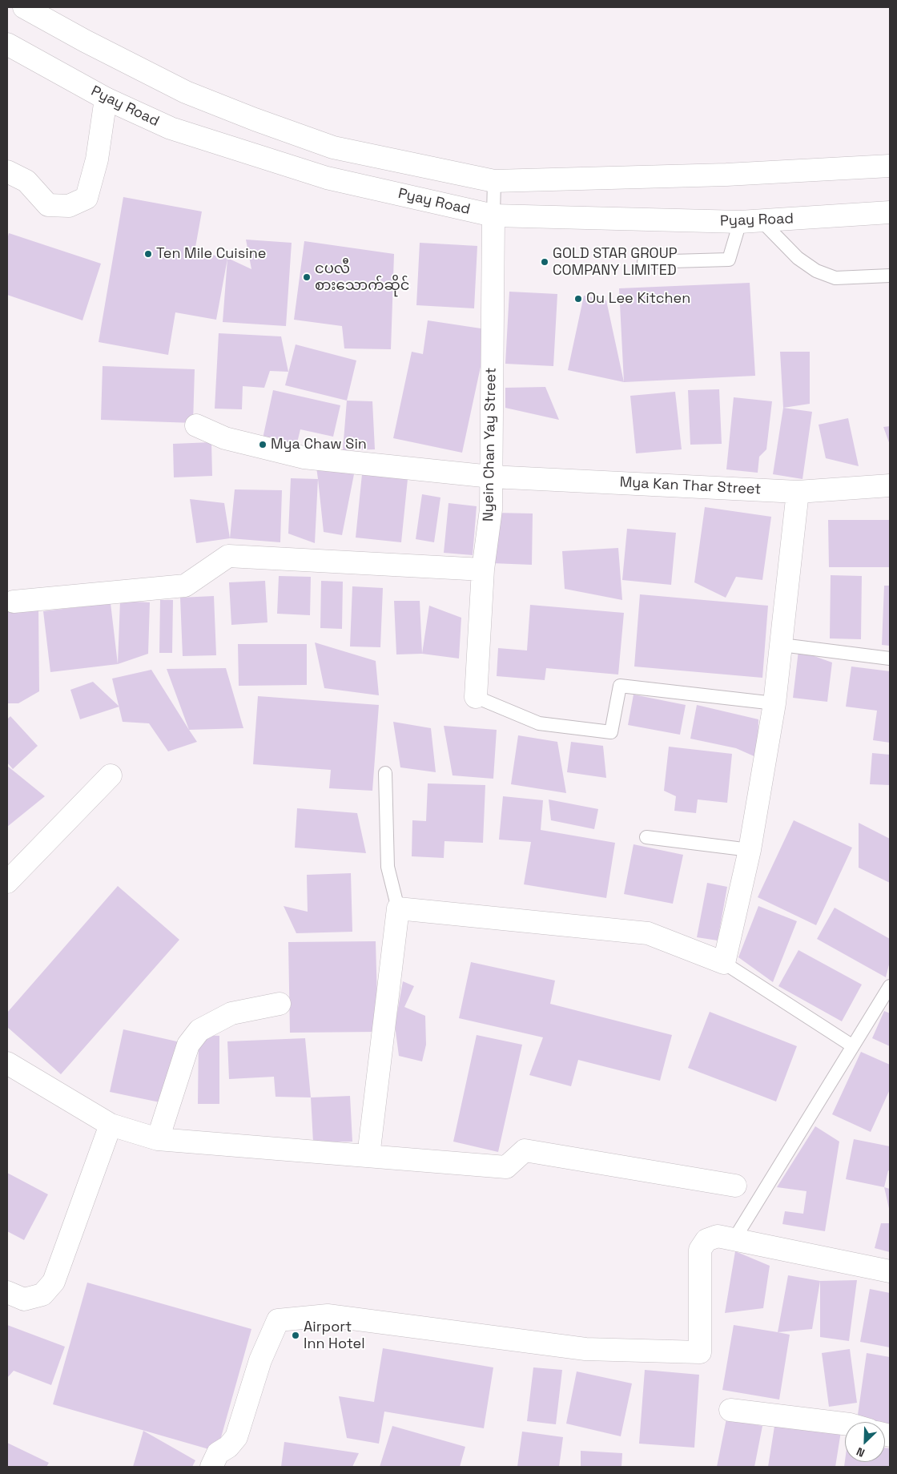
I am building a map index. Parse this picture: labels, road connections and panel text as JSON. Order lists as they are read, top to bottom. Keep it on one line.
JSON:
{"streets":{"main road":["Pyay Road","Nyein Chan Yay Street","Mya Kan Thar Street"]},"crossings":[["Pyay Road","Nyein Chan Yay Street"],["Nyein Chan Yay Street","Mya Kan Thar Street"]],"places":["Ten Mile Cuisine","GOLD STAR GROUP COMPANY LIMITED","ငပလီ စားသောက်ဆိုင်","Ou Lee Kitchen","Mya Chaw Sin","Airport Inn Hotel"],"north":"bottom left"}
